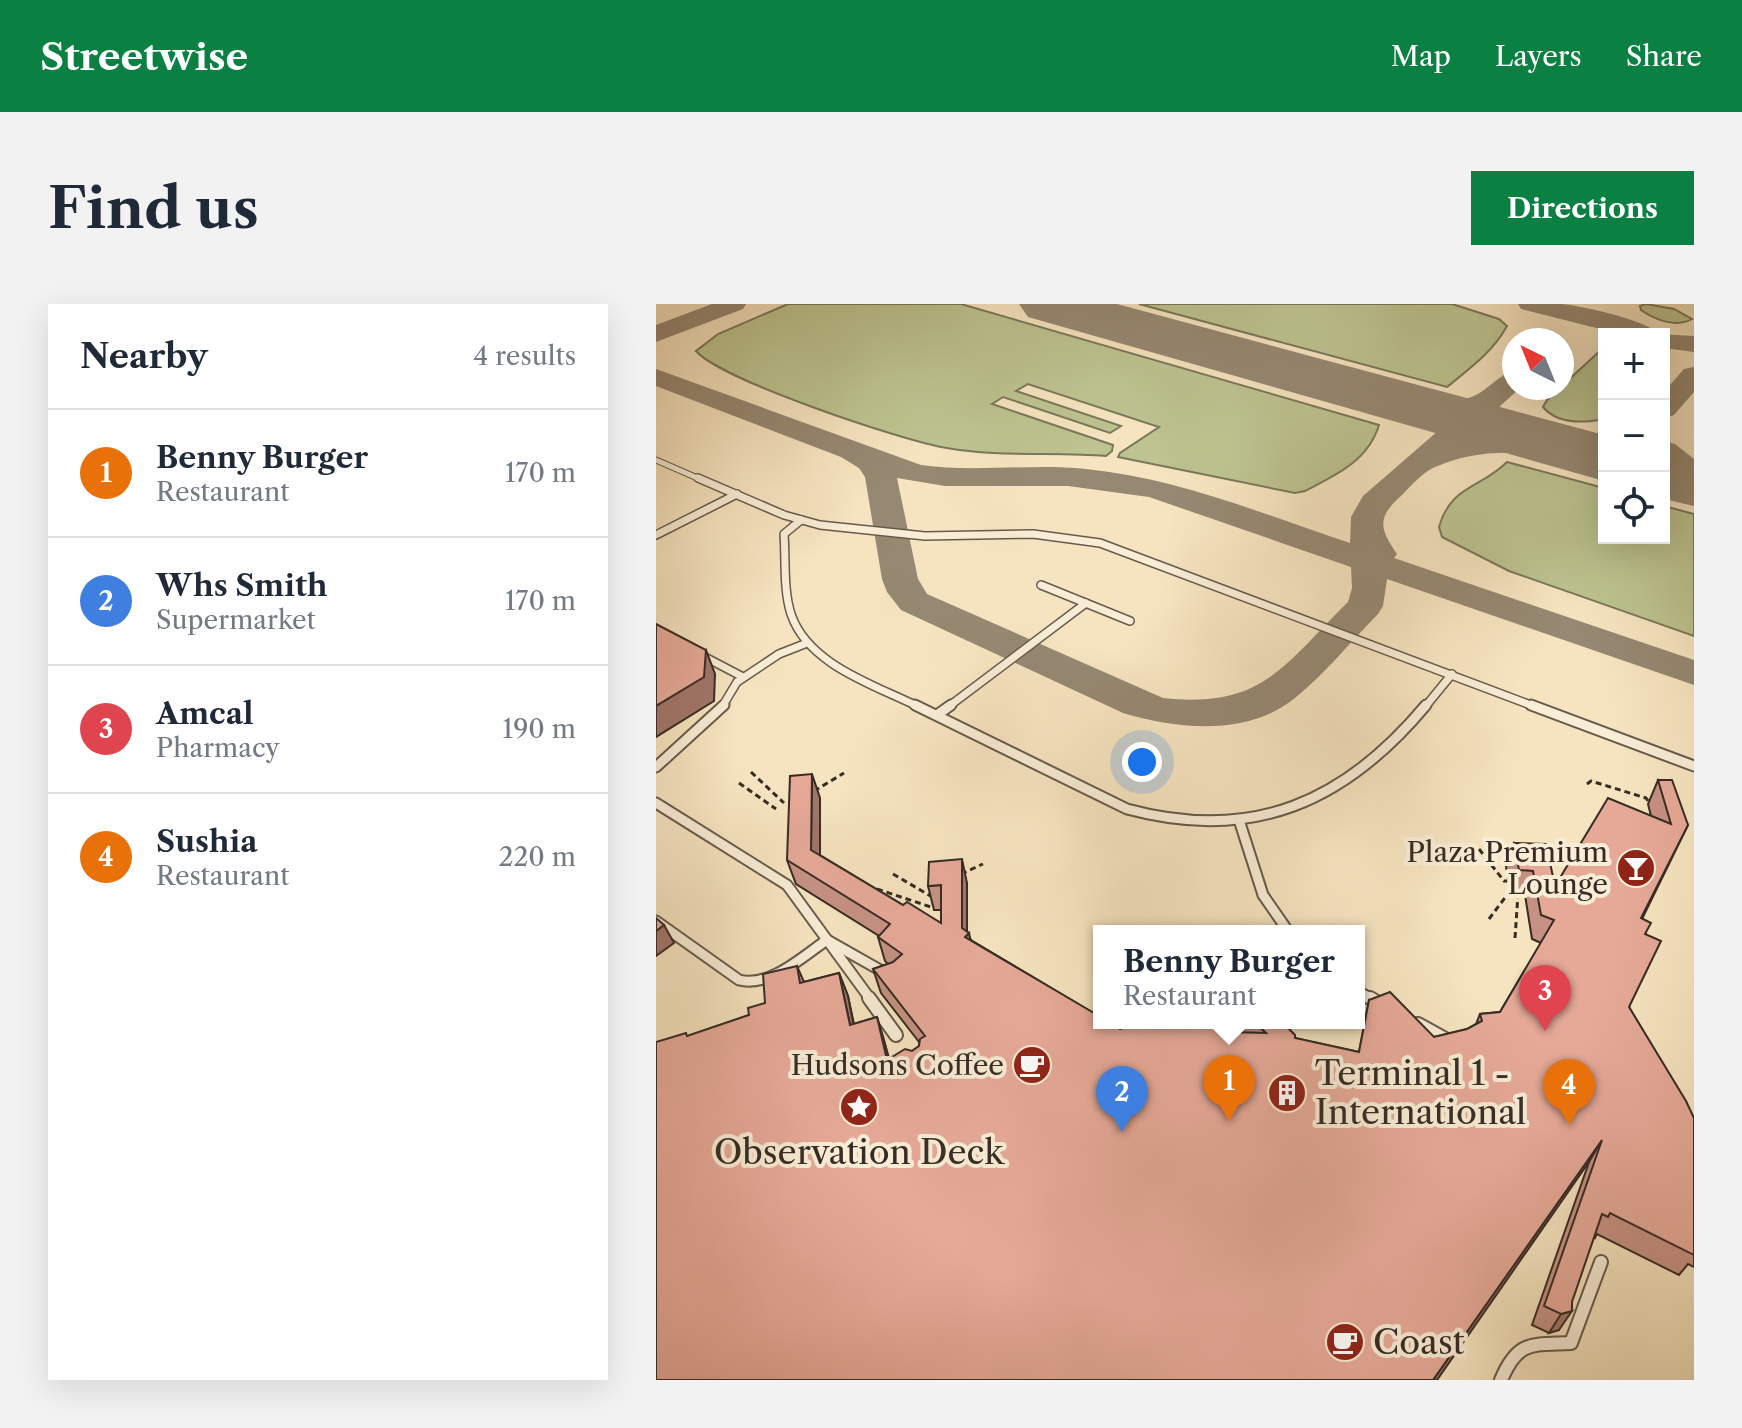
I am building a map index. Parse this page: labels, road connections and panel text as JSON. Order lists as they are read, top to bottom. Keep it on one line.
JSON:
{"places":{"bar":["Plaza Premium Lounge"],"cafe":["Hudsons Coffee","Coast"],"building":["Terminal 1 - International"],"place":["Observation Deck"]},"north":"top left","page":{"header":"Streetwise","nav":["Map","Layers","Share"],"buttons":"Directions","title":"Find us","heading":["Nearby","4 results"],"map_buttons":["+","−"],"list":[{"mark":"1","name":"Benny Burger","note":"Restaurant","value":"170 m"},{"mark":"2","name":"Whs Smith","note":"Supermarket","value":"170 m"},{"mark":"3","name":"Amcal","note":"Pharmacy","value":"190 m"},{"mark":"4","name":"Sushia","note":"Restaurant","value":"220 m"}],"popup":["Benny Burger","Restaurant"],"pins":["3","1","4","2"]}}
